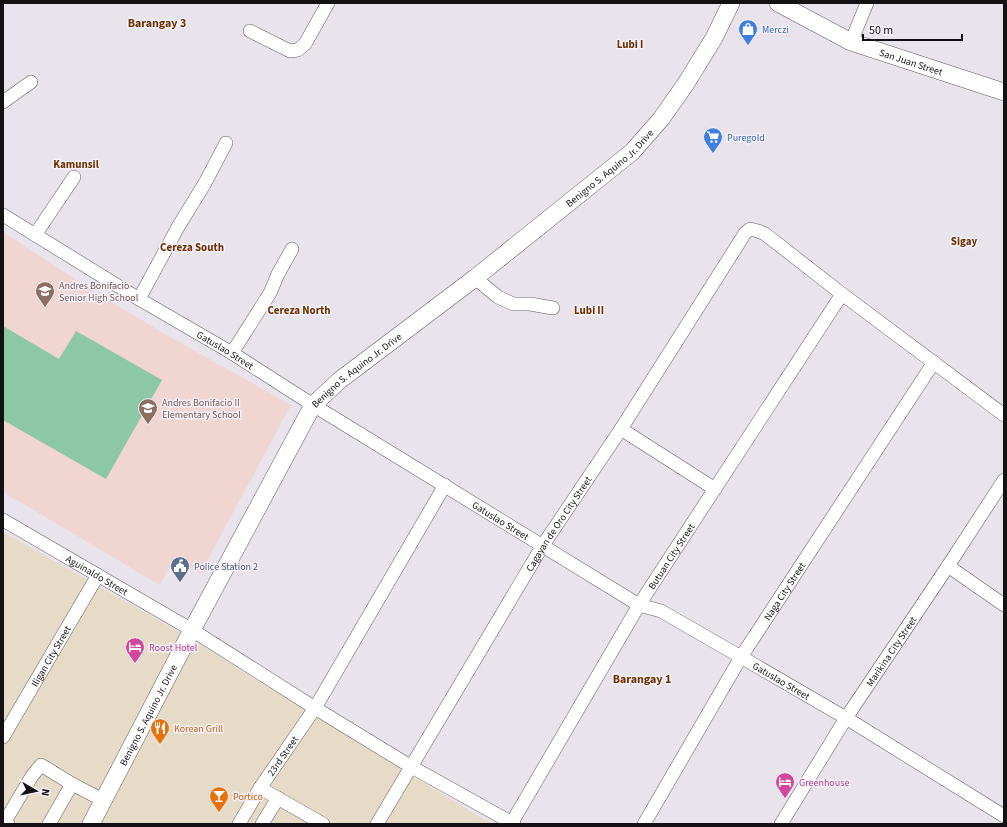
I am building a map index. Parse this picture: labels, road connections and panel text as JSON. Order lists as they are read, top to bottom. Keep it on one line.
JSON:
{"streets":{"main road":["San Juan Street","Benigno S. Aquino Jr. Drive"],"street":["Gatuslao Street","Cagayan de Oro City Street","Butuan City Street","Aguinaldo Street","Naga City Street","Marikina City Street","Iligan City Street","23rd Street"]},"crossings":[["Benigno S. Aquino Jr. Drive","Gatuslao Street"],["Benigno S. Aquino Jr. Drive","Aguinaldo Street"],["Gatuslao Street","Cagayan de Oro City Street"],["Gatuslao Street","Butuan City Street"],["Gatuslao Street","Naga City Street"],["Gatuslao Street","Marikina City Street"],["Gatuslao Street","23rd Street"],["Cagayan de Oro City Street","Butuan City Street"],["Cagayan de Oro City Street","Aguinaldo Street"],["Butuan City Street","Aguinaldo Street"],["Aguinaldo Street","Iligan City Street"],["Aguinaldo Street","23rd Street"]],"districts":["Barangay 3","Lubi I","Kamunsil","Sigay","Cereza South","Cereza North","Lubi II","Barangay 1"],"places":{"shop":["Merczi"],"supermarket":["Puregold"],"school or university":["Andres Bonifacio Senior High School","Andres Bonifacio II Elementary School"],"public building":["Police Station 2"],"hotel":["Roost Hotel","Greenhouse"],"restaurant":["Korean Grill"],"bar":["Portico"]},"scale_bar":"50 m","north":"right"}
